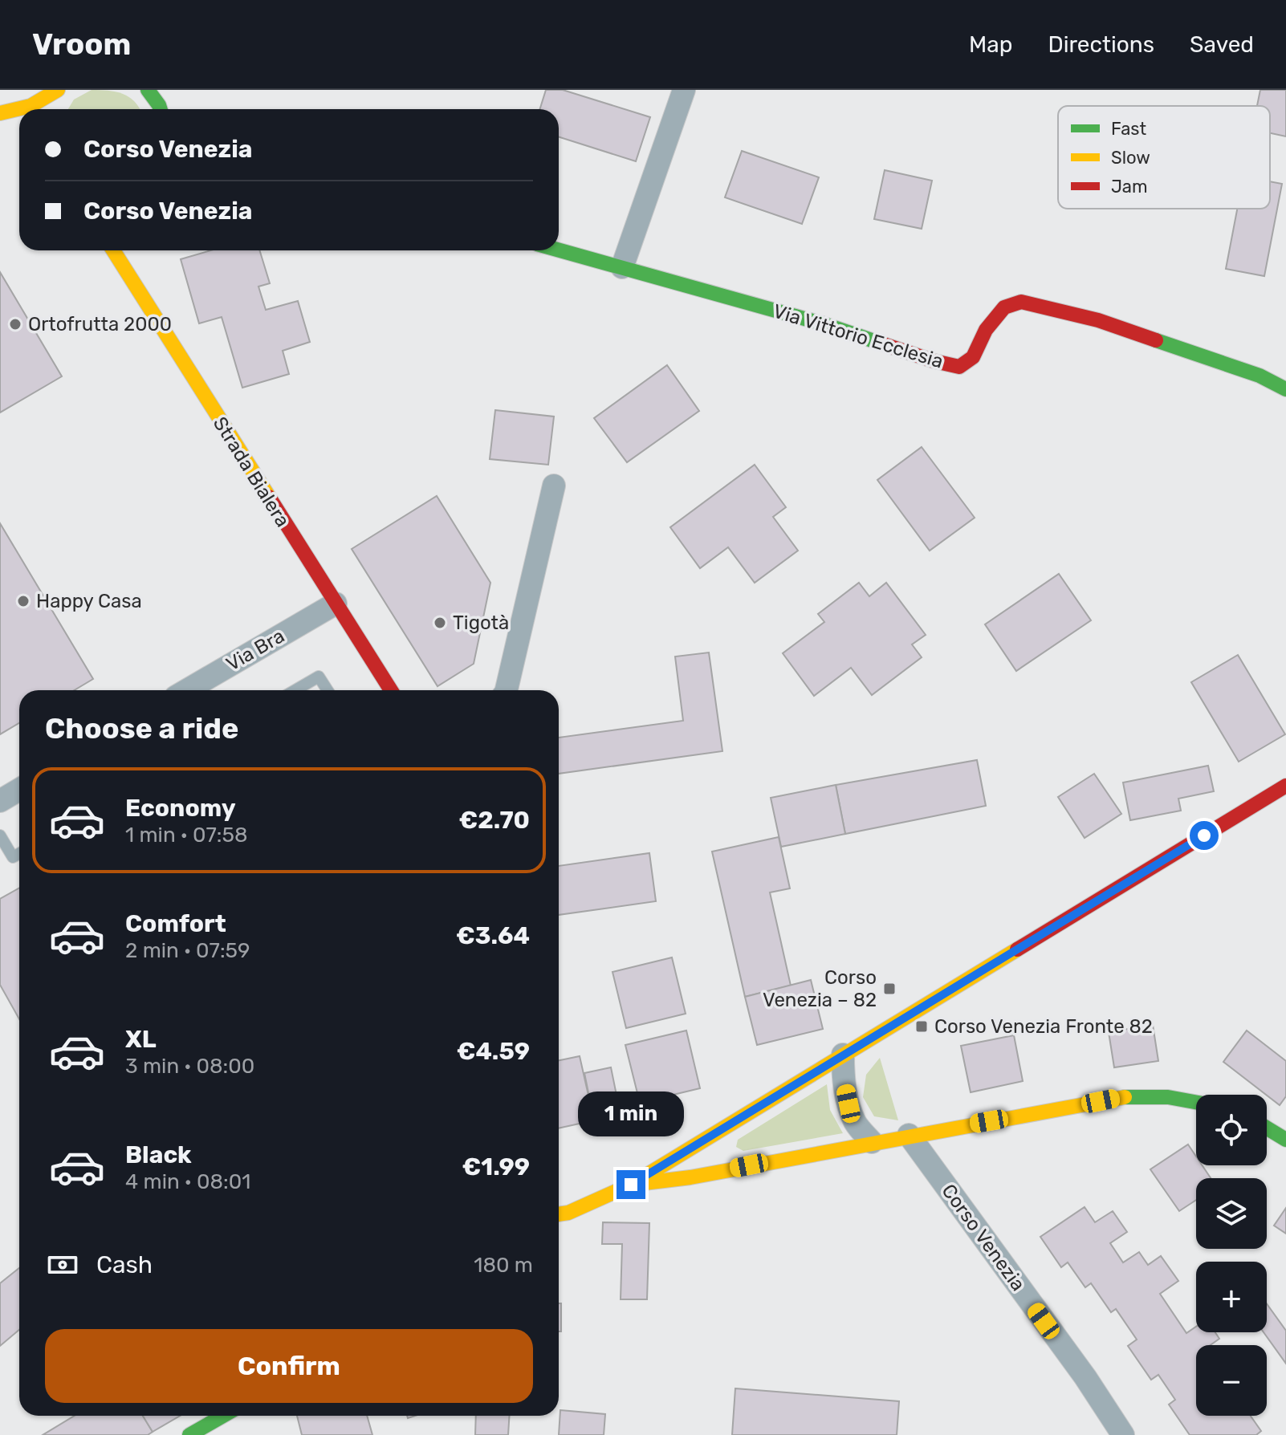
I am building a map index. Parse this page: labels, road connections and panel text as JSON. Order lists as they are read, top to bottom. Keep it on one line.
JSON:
{"streets":{"street":["Via Vittorio Ecclesia","Strada Bialera","Via Bra","Corso Venezia"]},"crossings":[["Strada Bialera","Via Bra"]],"places":{"other":["Ortofrutta 2000","Happy Casa","Tigotà"],"transit":["Corso Venezia – 82","Corso Venezia Fronte 82"]},"legend":["Fast","Slow","Jam"],"page":{"header":"Vroom","nav":["Map","Directions","Saved"],"banner":["Corso Venezia","Corso Venezia"],"heading":"Choose a ride","list":[{"name":"Economy","note":"1 min · 07:58","value":"€2.70"},{"name":"Comfort","note":"2 min · 07:59","value":"€3.64"},{"name":"XL","note":"3 min · 08:00","value":"€4.59"},{"name":"Black","note":"4 min · 08:01","value":"€1.99"}],"bubble":"1 min","map_buttons":["+","−"],"pay":["Cash","180 m"],"buttons":"Confirm"}}
